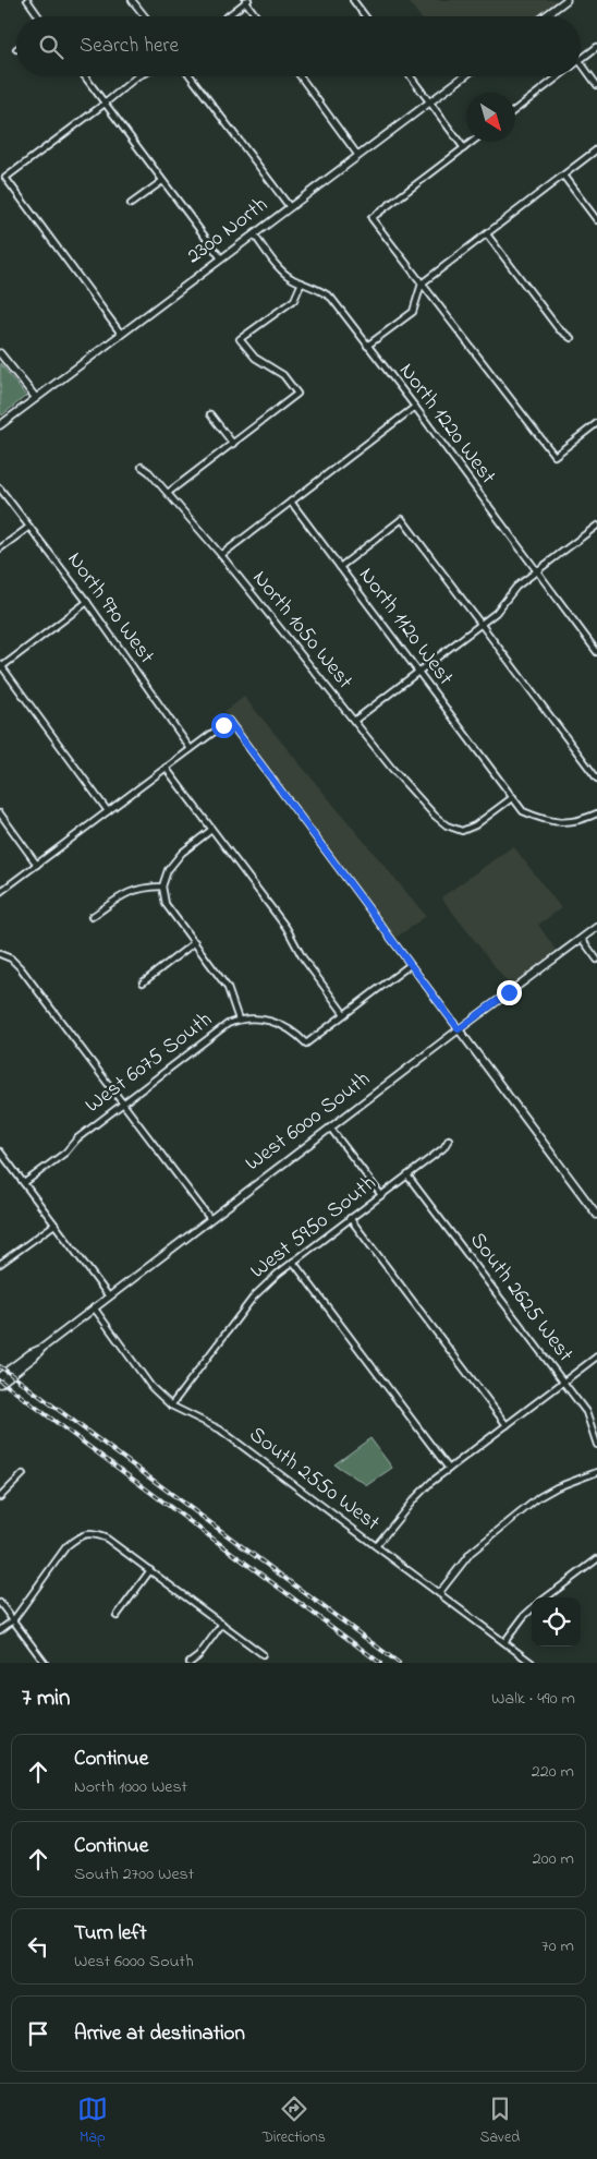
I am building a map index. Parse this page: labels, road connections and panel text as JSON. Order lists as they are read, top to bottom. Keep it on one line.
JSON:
{"streets":{"street":["2300 North","North 1220 West","North 970 West","North 1120 West","North 1050 West","West 6075 South","West 6000 South","West 5950 South","South 2625 West","South 2550 West"]},"crossings":[["2300 North","North 1220 West"],["North 1120 West","North 1050 West"],["West 6000 South","South 2550 West"],["West 5950 South","South 2625 West"],["West 5950 South","South 2550 West"]],"north":"bottom right","page":{"search":"Search here","heading":["7 min","Walk · 490 m"],"list":[["Continue","North 1000 West","220 m"],["Continue","South 2700 West","200 m"],["Turn left","West 6000 South","70 m"],"Arrive at destination"],"nav":["Map","Directions","Saved"]}}
